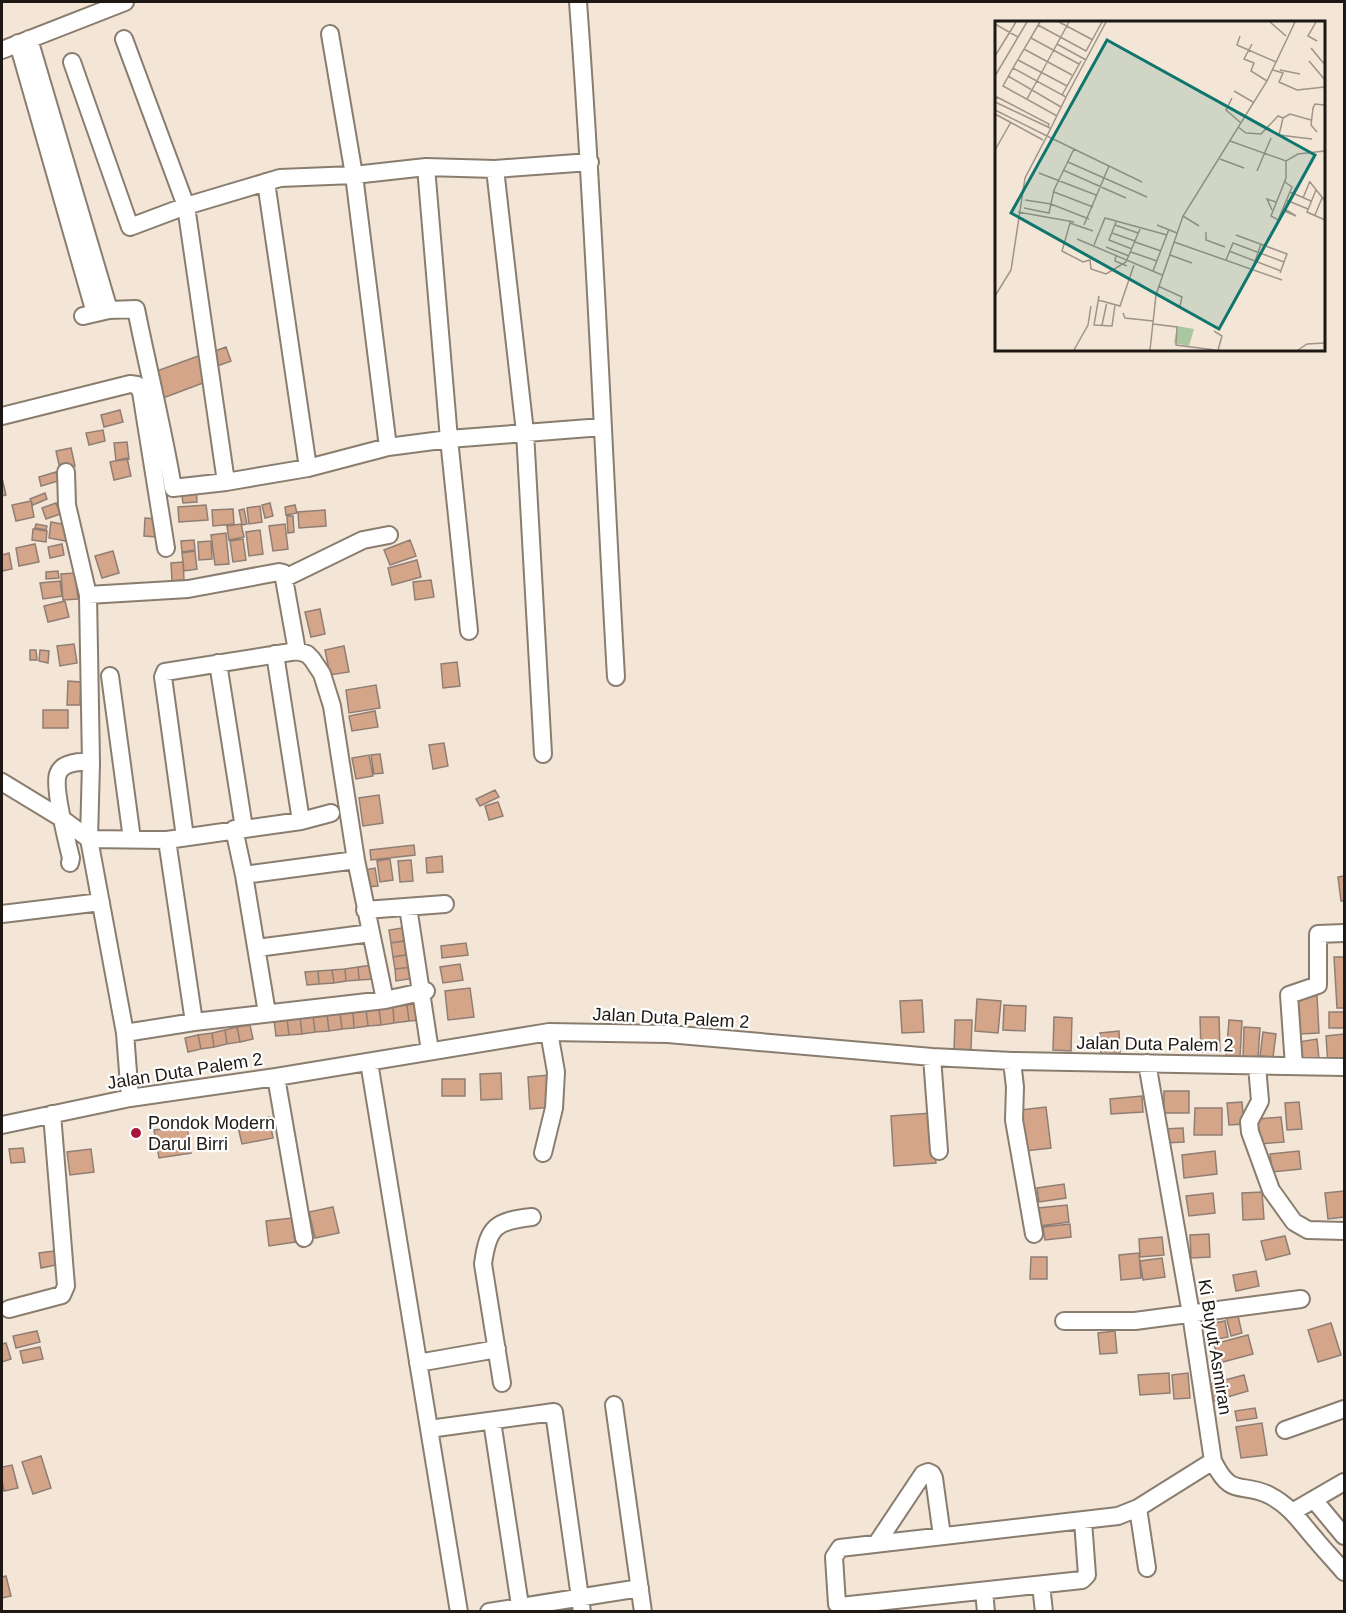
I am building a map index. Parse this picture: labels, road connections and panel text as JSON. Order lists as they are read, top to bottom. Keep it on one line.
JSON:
{"streets":{"street":["Jalan Duta Palem 2","Ki Buyut Asmiran"]},"crossings":[["Jalan Duta Palem 2","Ki Buyut Asmiran"]],"places":["Pondok Modern Darul Birri"]}
